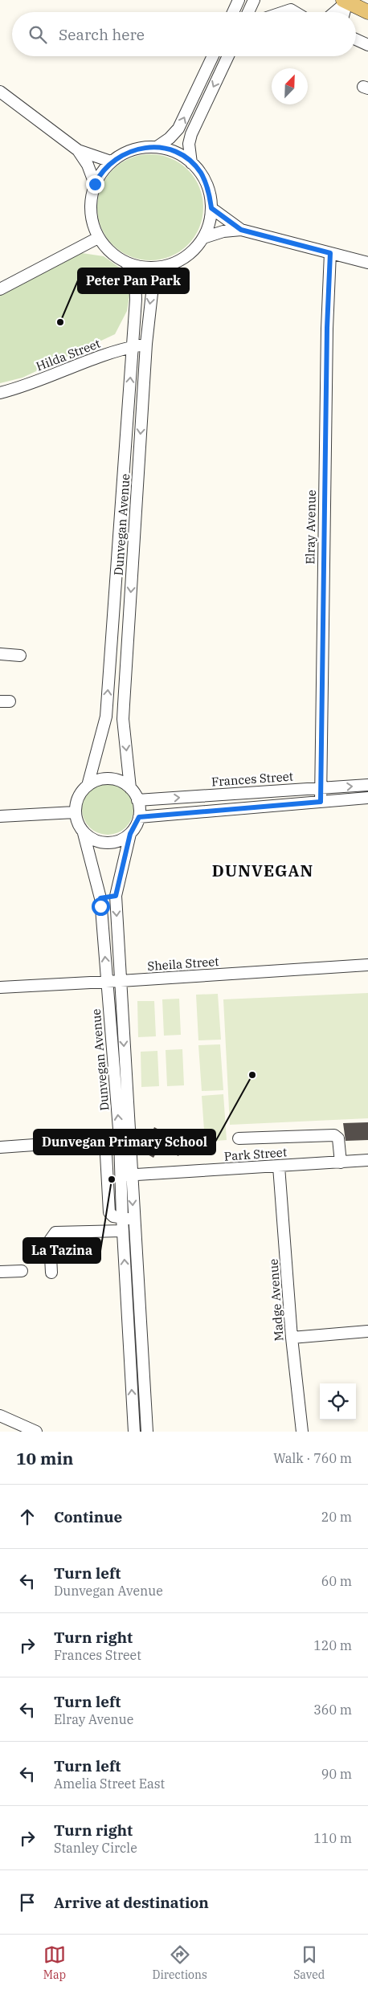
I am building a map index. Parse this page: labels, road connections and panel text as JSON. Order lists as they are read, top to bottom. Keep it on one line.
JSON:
{"streets":{"street":["Hilda Street","Dunvegan Avenue","Elray Avenue","Frances Street","Sheila Street","Park Street","Madge Avenue"]},"crossings":[["Hilda Street","Dunvegan Avenue"],["Dunvegan Avenue","Frances Street"],["Dunvegan Avenue","Sheila Street"],["Dunvegan Avenue","Park Street"],["Elray Avenue","Frances Street"],["Park Street","Madge Avenue"]],"districts":["DUNVEGAN"],"places":["Peter Pan Park","Dunvegan Primary School","La Tazina"],"north":"top right","page":{"search":"Search here","heading":["10 min","Walk · 760 m"],"list":[["Continue","20 m"],["Turn left","Dunvegan Avenue","60 m"],["Turn right","Frances Street","120 m"],["Turn left","Elray Avenue","360 m"],["Turn left","Amelia Street East","90 m"],["Turn right","Stanley Circle","110 m"],"Arrive at destination"],"nav":["Map","Directions","Saved"]}}
